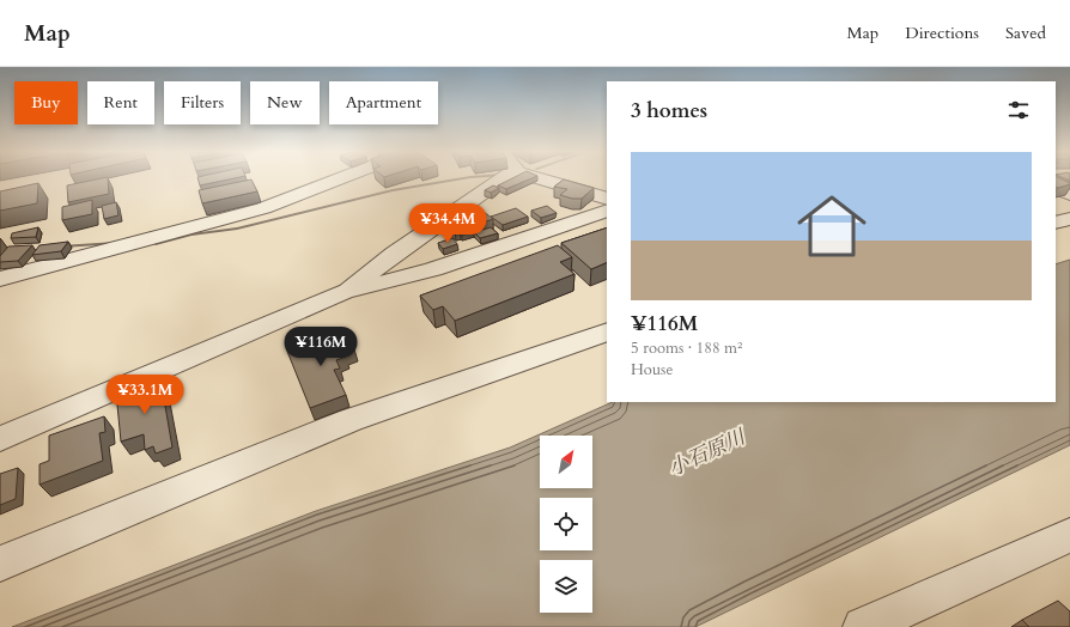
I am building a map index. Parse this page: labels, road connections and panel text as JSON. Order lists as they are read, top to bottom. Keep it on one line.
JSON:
{"water":["小石原川"],"north":"top right","page":{"header":"Map","nav":["Map","Directions","Saved"],"chip":["Buy","Rent","Filters","New","Apartment"],"heading":"3 homes","list":[{"name":"¥116M","note":"5 rooms · 188 m² · House"}],"price":["¥34.4M","¥116M","¥33.1M"]}}
